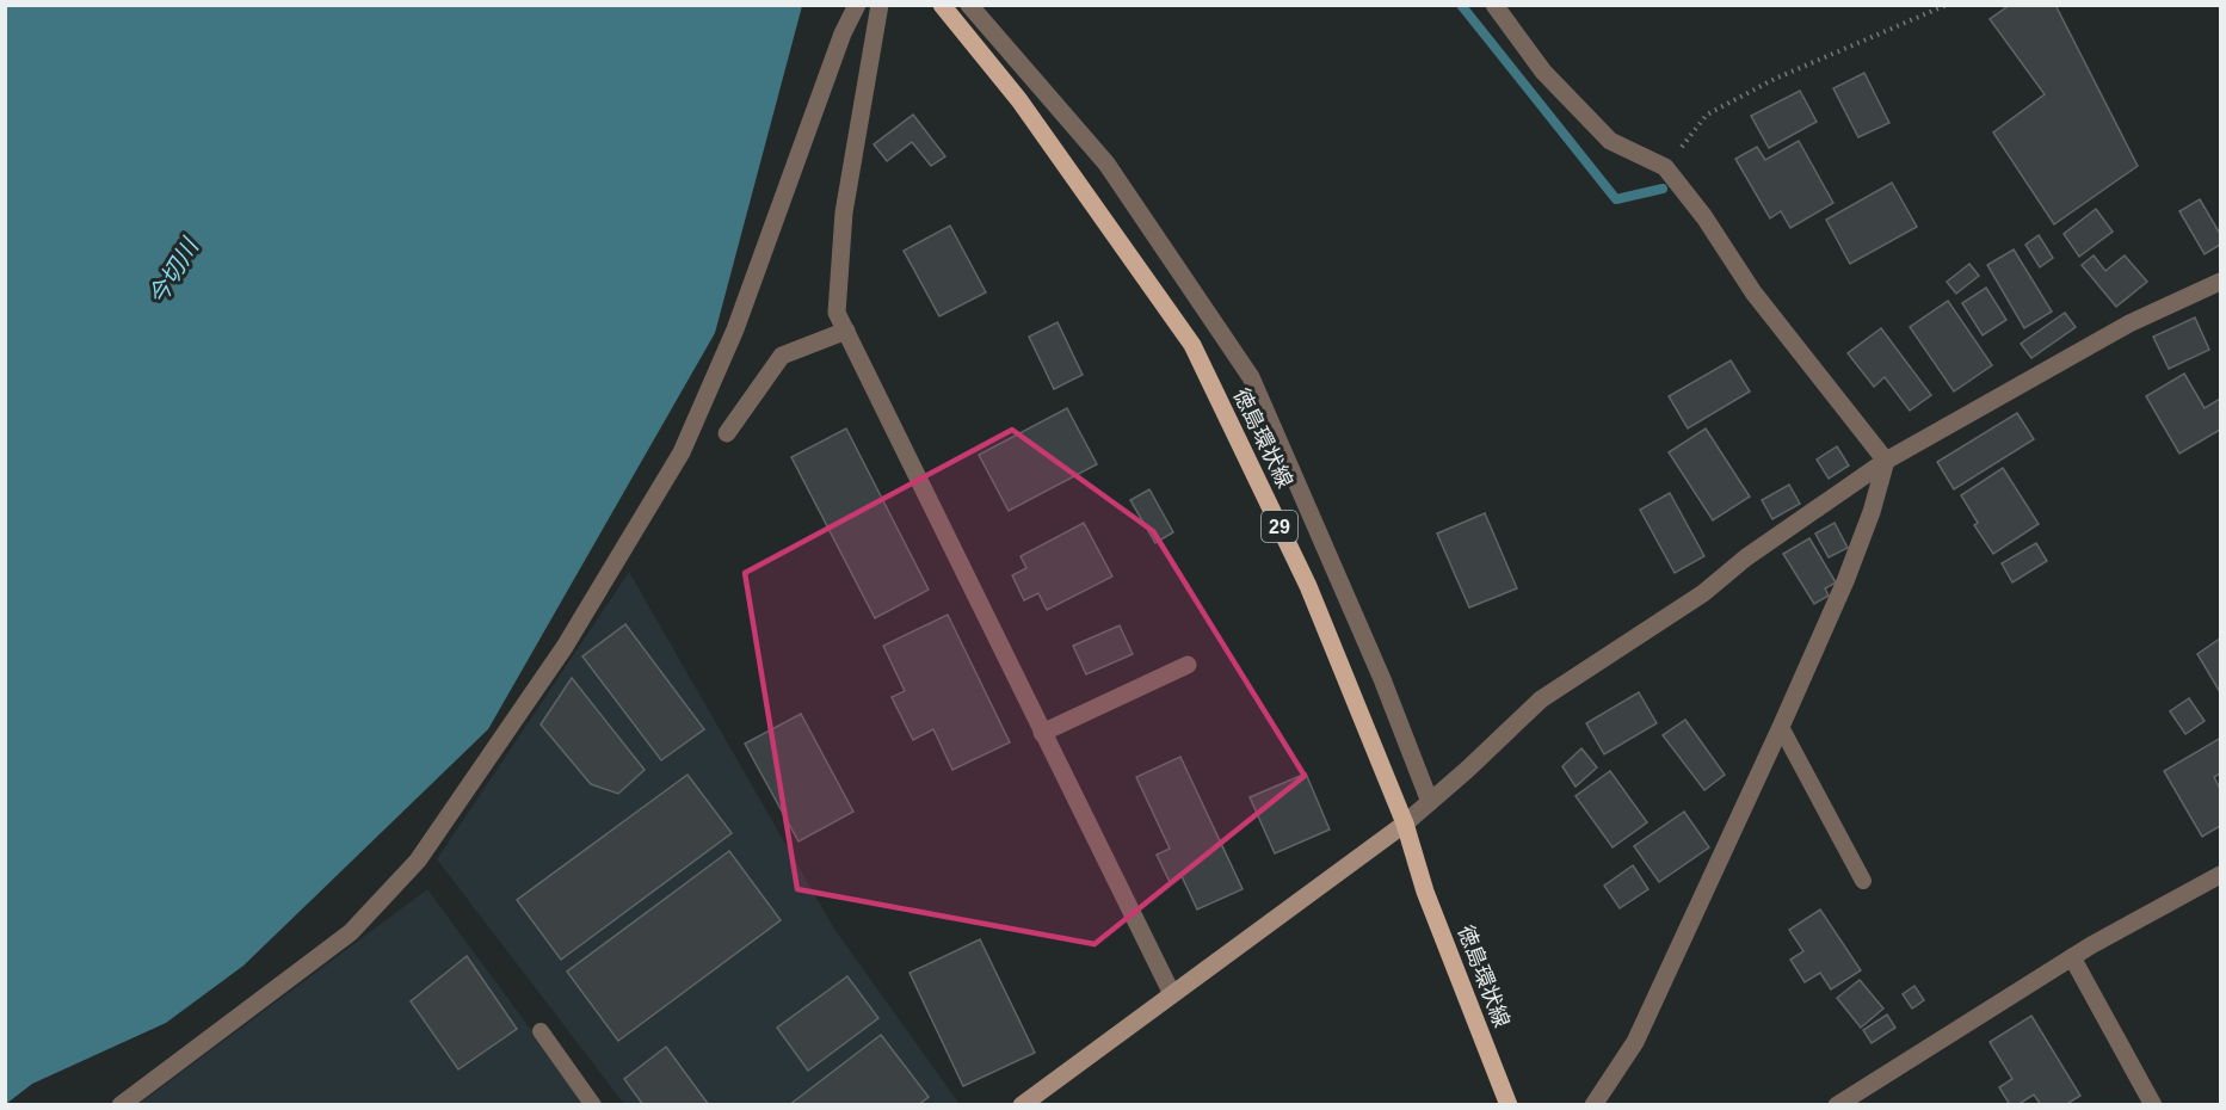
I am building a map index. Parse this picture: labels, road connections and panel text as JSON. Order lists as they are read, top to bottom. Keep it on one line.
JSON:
{"streets":{"main road":["徳島環状線","29"]},"water":["今切川"]}
